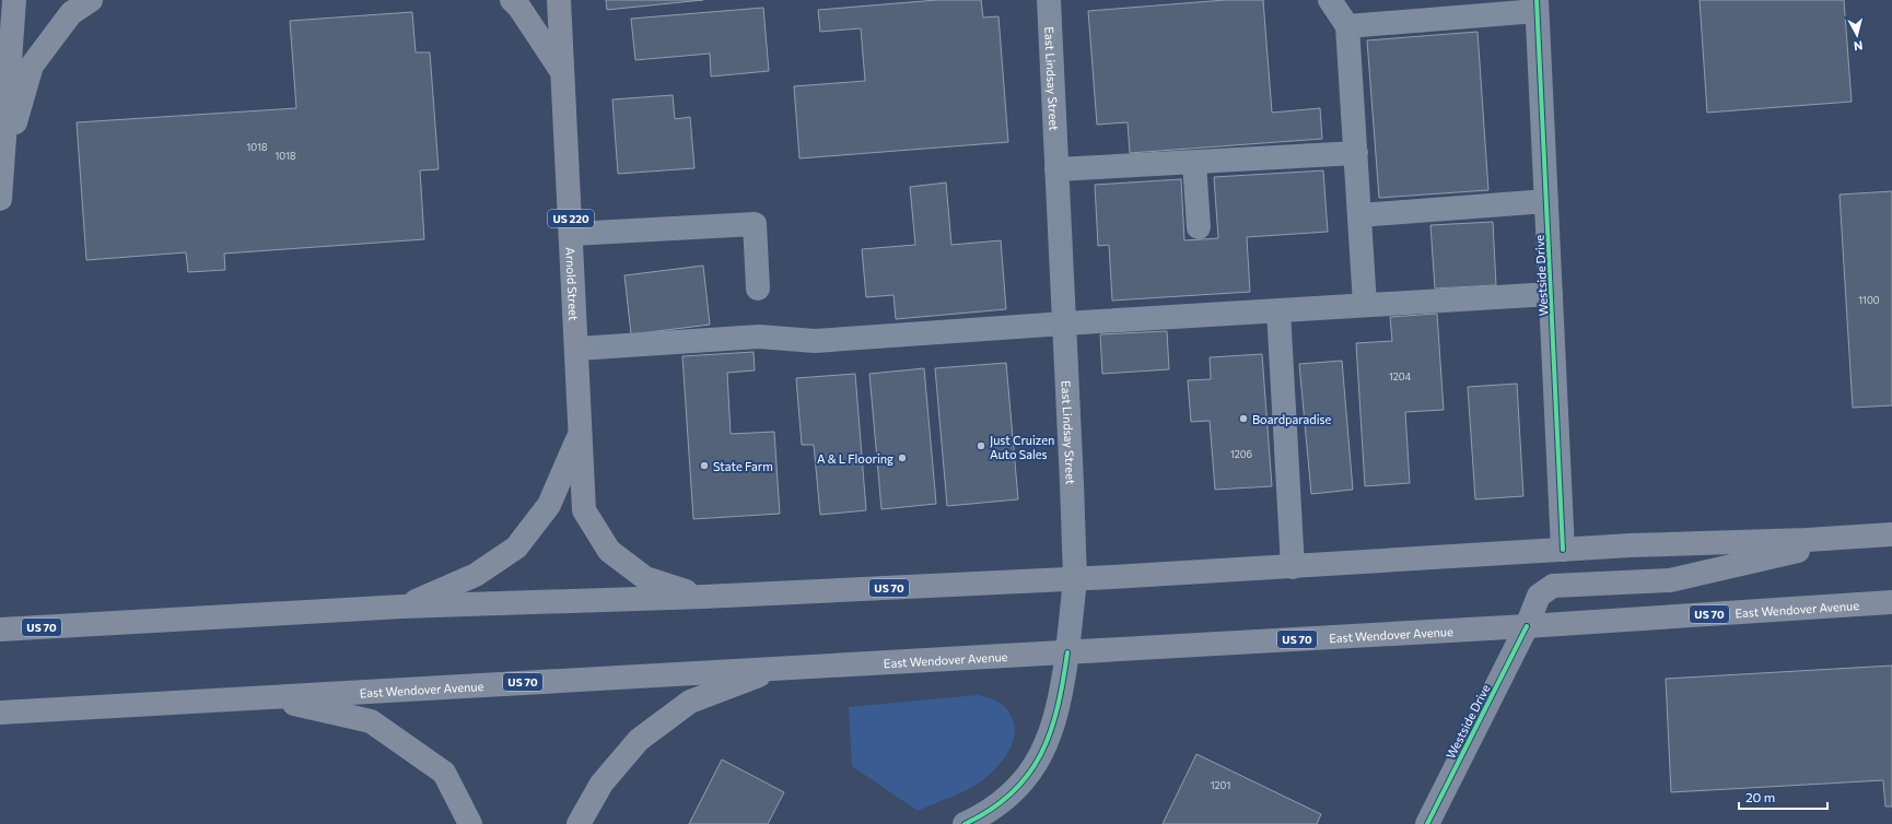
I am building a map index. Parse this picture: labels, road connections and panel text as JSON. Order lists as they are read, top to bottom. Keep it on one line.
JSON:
{"streets":{"highway":["US 220","Arnold Street","US 70","East Wendover Avenue"],"main road":["East Lindsay Street"],"street":["Westside Drive"]},"crossings":[["East Lindsay Street","US 70"],["East Lindsay Street","East Wendover Avenue"],["US 220","Arnold Street"],["US 220","US 70"],["Westside Drive","US 70"],["Westside Drive","East Wendover Avenue"]],"places":["Boardparadise","Just Cruizen Auto Sales","A & L Flooring","State Farm"],"house_numbers":["1018","1018","1100","1204","1206","1201"],"scale_bar":"20 m","north":"bottom"}
